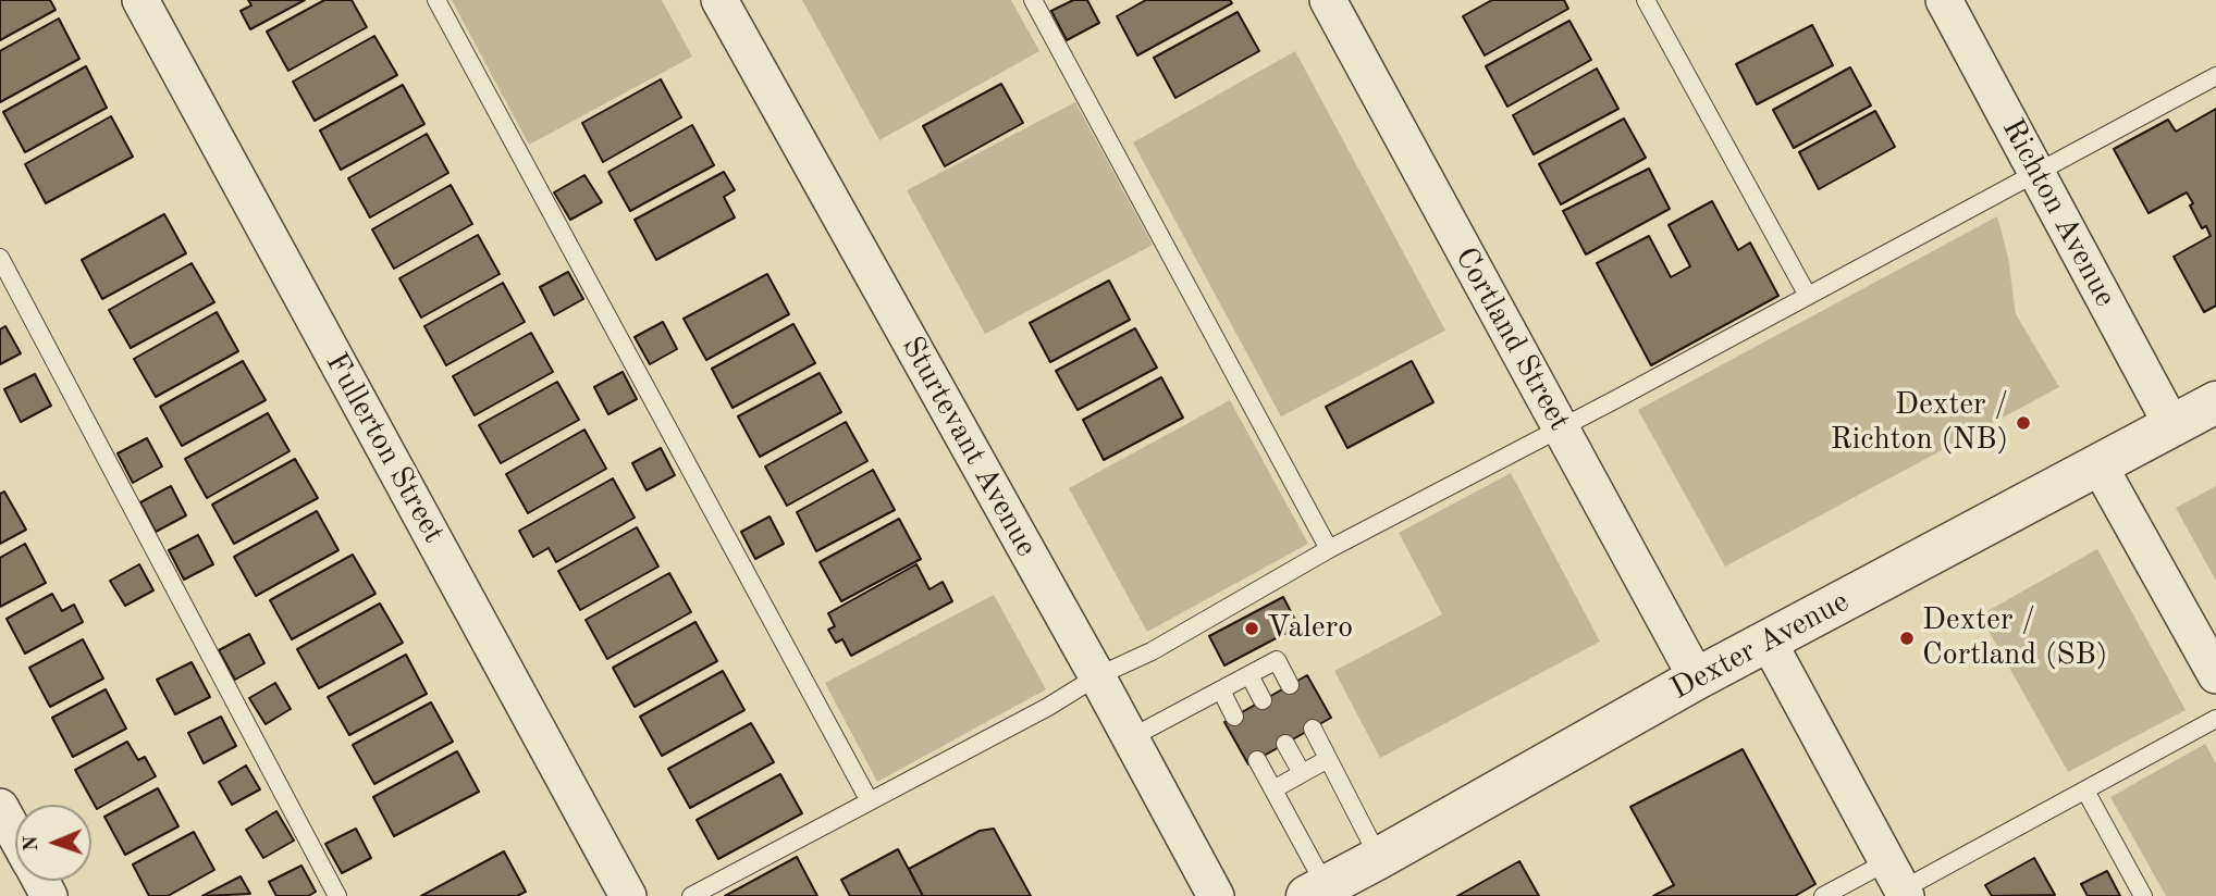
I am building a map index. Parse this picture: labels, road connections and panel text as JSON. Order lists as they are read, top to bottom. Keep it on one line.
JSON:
{"streets":{"street":["Richton Avenue","Cortland Street","Sturtevant Avenue","Fullerton Street","Dexter Avenue"]},"crossings":[["Richton Avenue","Dexter Avenue"],["Cortland Street","Dexter Avenue"]],"places":["Dexter / Richton (NB)","Valero","Dexter / Cortland (SB)"],"north":"left"}
